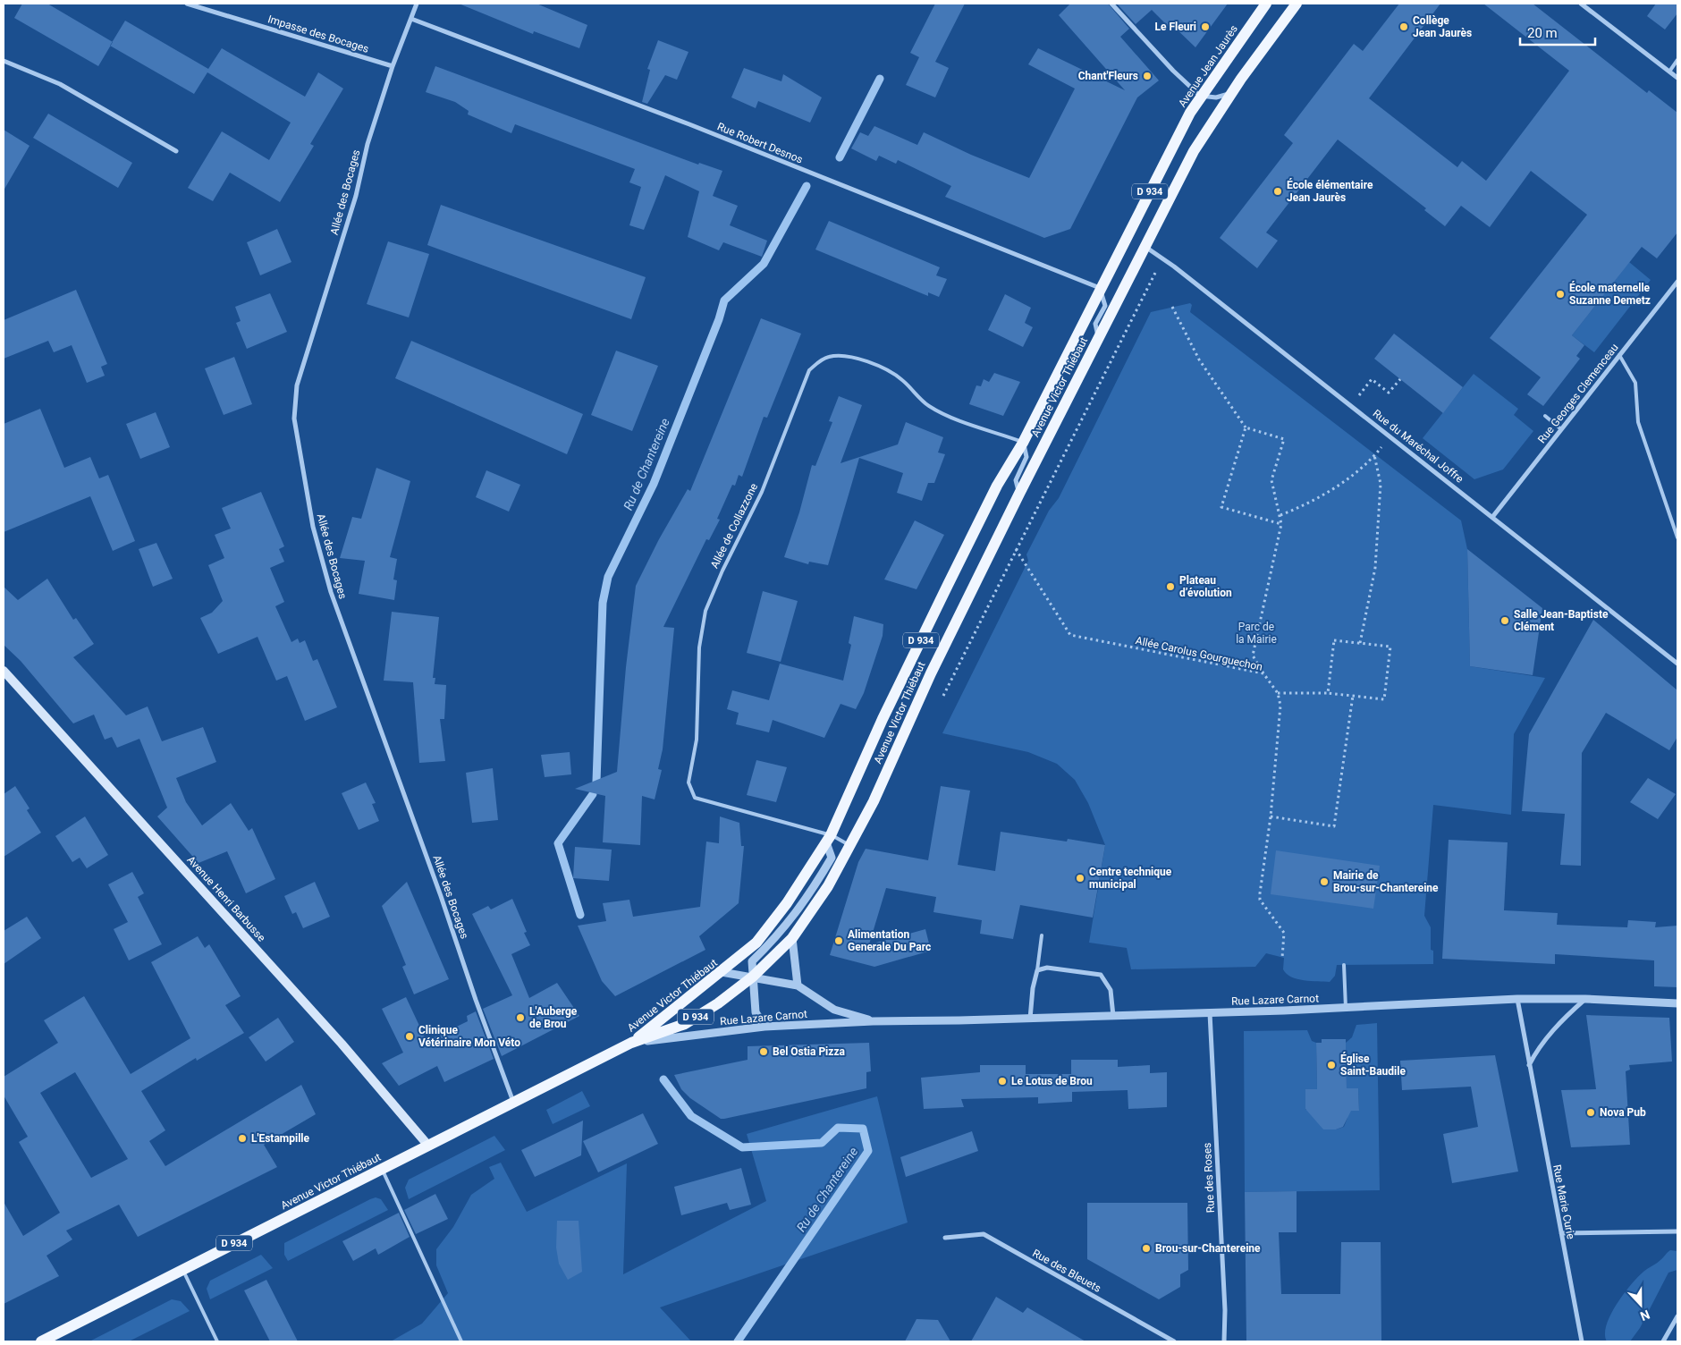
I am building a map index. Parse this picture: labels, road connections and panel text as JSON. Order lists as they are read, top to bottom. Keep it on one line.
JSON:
{"streets":{"main road":["Avenue Jean Jaurès","D 934","Avenue Victor Thiébaut","Avenue Henri Barbusse"],"street":["Impasse des Bocages","Rue Robert Desnos","Allée des Bocages","Rue Georges Clemenceau","Rue du Maréchal Joffre","Rue Lazare Carnot","Rue des Roses","Rue Marie Curie","Rue des Bleuets"],"lane":["Allée de Collazzone"],"path":["Allée Carolus Gourguechon"]},"crossings":[["Impasse des Bocages","Allée des Bocages"],["Avenue Jean Jaurès","Rue Robert Desnos"],["Avenue Jean Jaurès","Avenue Victor Thiébaut"],["Rue Robert Desnos","Allée des Bocages"],["Rue Robert Desnos","Avenue Victor Thiébaut"],["D 934","Avenue Victor Thiébaut"],["D 934","Rue du Maréchal Joffre"],["Allée des Bocages","Avenue Victor Thiébaut"],["Avenue Victor Thiébaut","Rue du Maréchal Joffre"],["Avenue Victor Thiébaut","Allée de Collazzone"],["Avenue Victor Thiébaut","Avenue Henri Barbusse"],["Avenue Victor Thiébaut","Rue Lazare Carnot"],["Rue Georges Clemenceau","Rue du Maréchal Joffre"],["Rue Lazare Carnot","Rue des Roses"],["Rue Lazare Carnot","Rue Marie Curie"]],"water":["Ru de Chantereine"],"parks":["Parc de la Mairie"],"places":["Le Fleuri","Collège Jean Jaurès","Chant'Fleurs","École élémentaire Jean Jaurès","École maternelle Suzanne Demetz","Plateau d’évolution","Salle Jean-Baptiste Clément","Centre technique municipal","Mairie de Brou-sur-Chantereine","Alimentation Generale Du Parc","L'Auberge de Brou","Clinique Vétérinaire Mon Véto","Bel Ostia Pizza","Église Saint-Baudile","Le Lotus de Brou","Nova Pub","L'Estampille","Brou-sur-Chantereine"],"scale_bar":"20 m","north":"bottom"}
